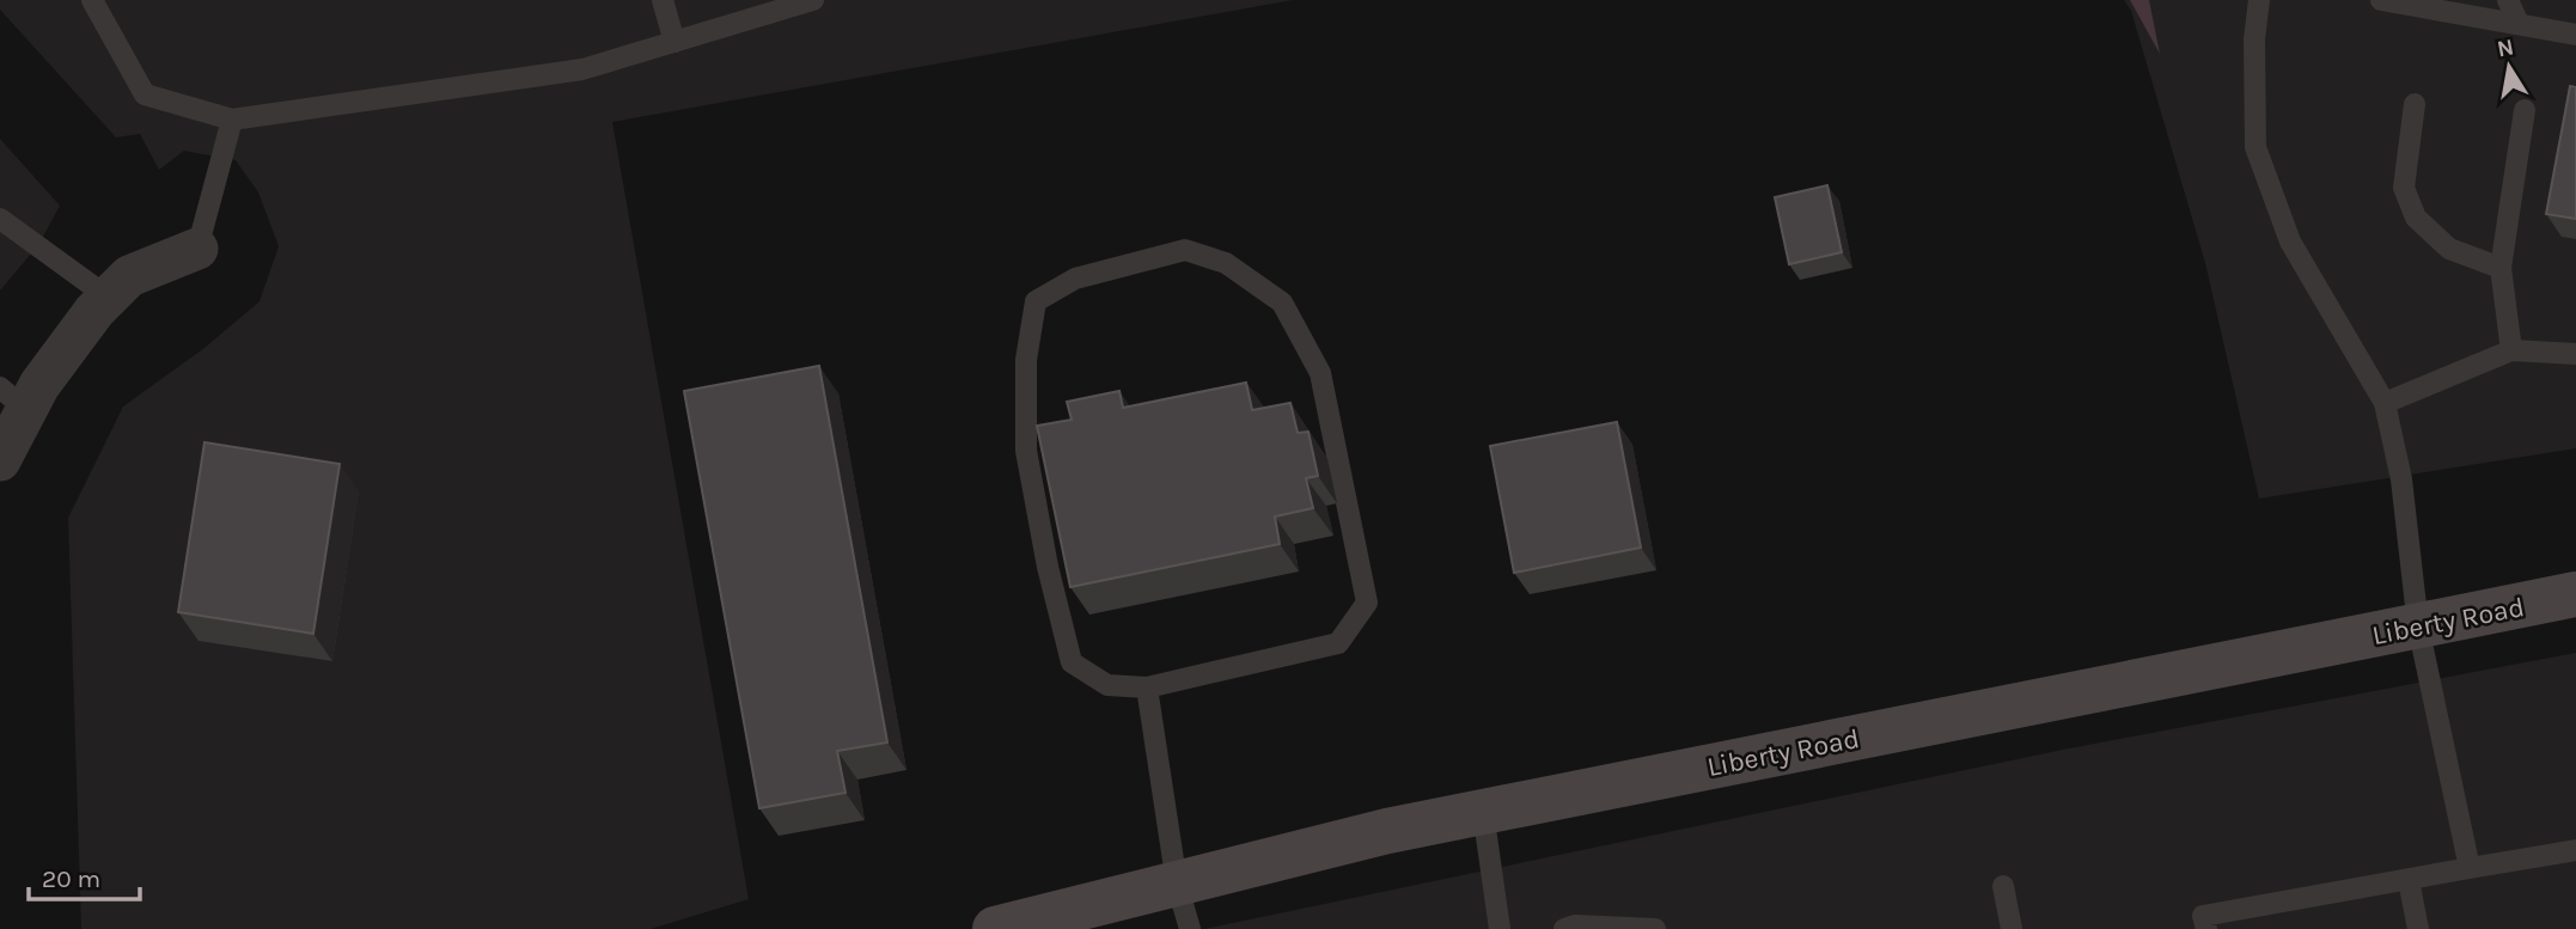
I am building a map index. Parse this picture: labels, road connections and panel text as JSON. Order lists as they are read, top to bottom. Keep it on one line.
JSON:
{"streets":{"street":["Liberty Road"]},"scale_bar":"20 m","north":"top"}
